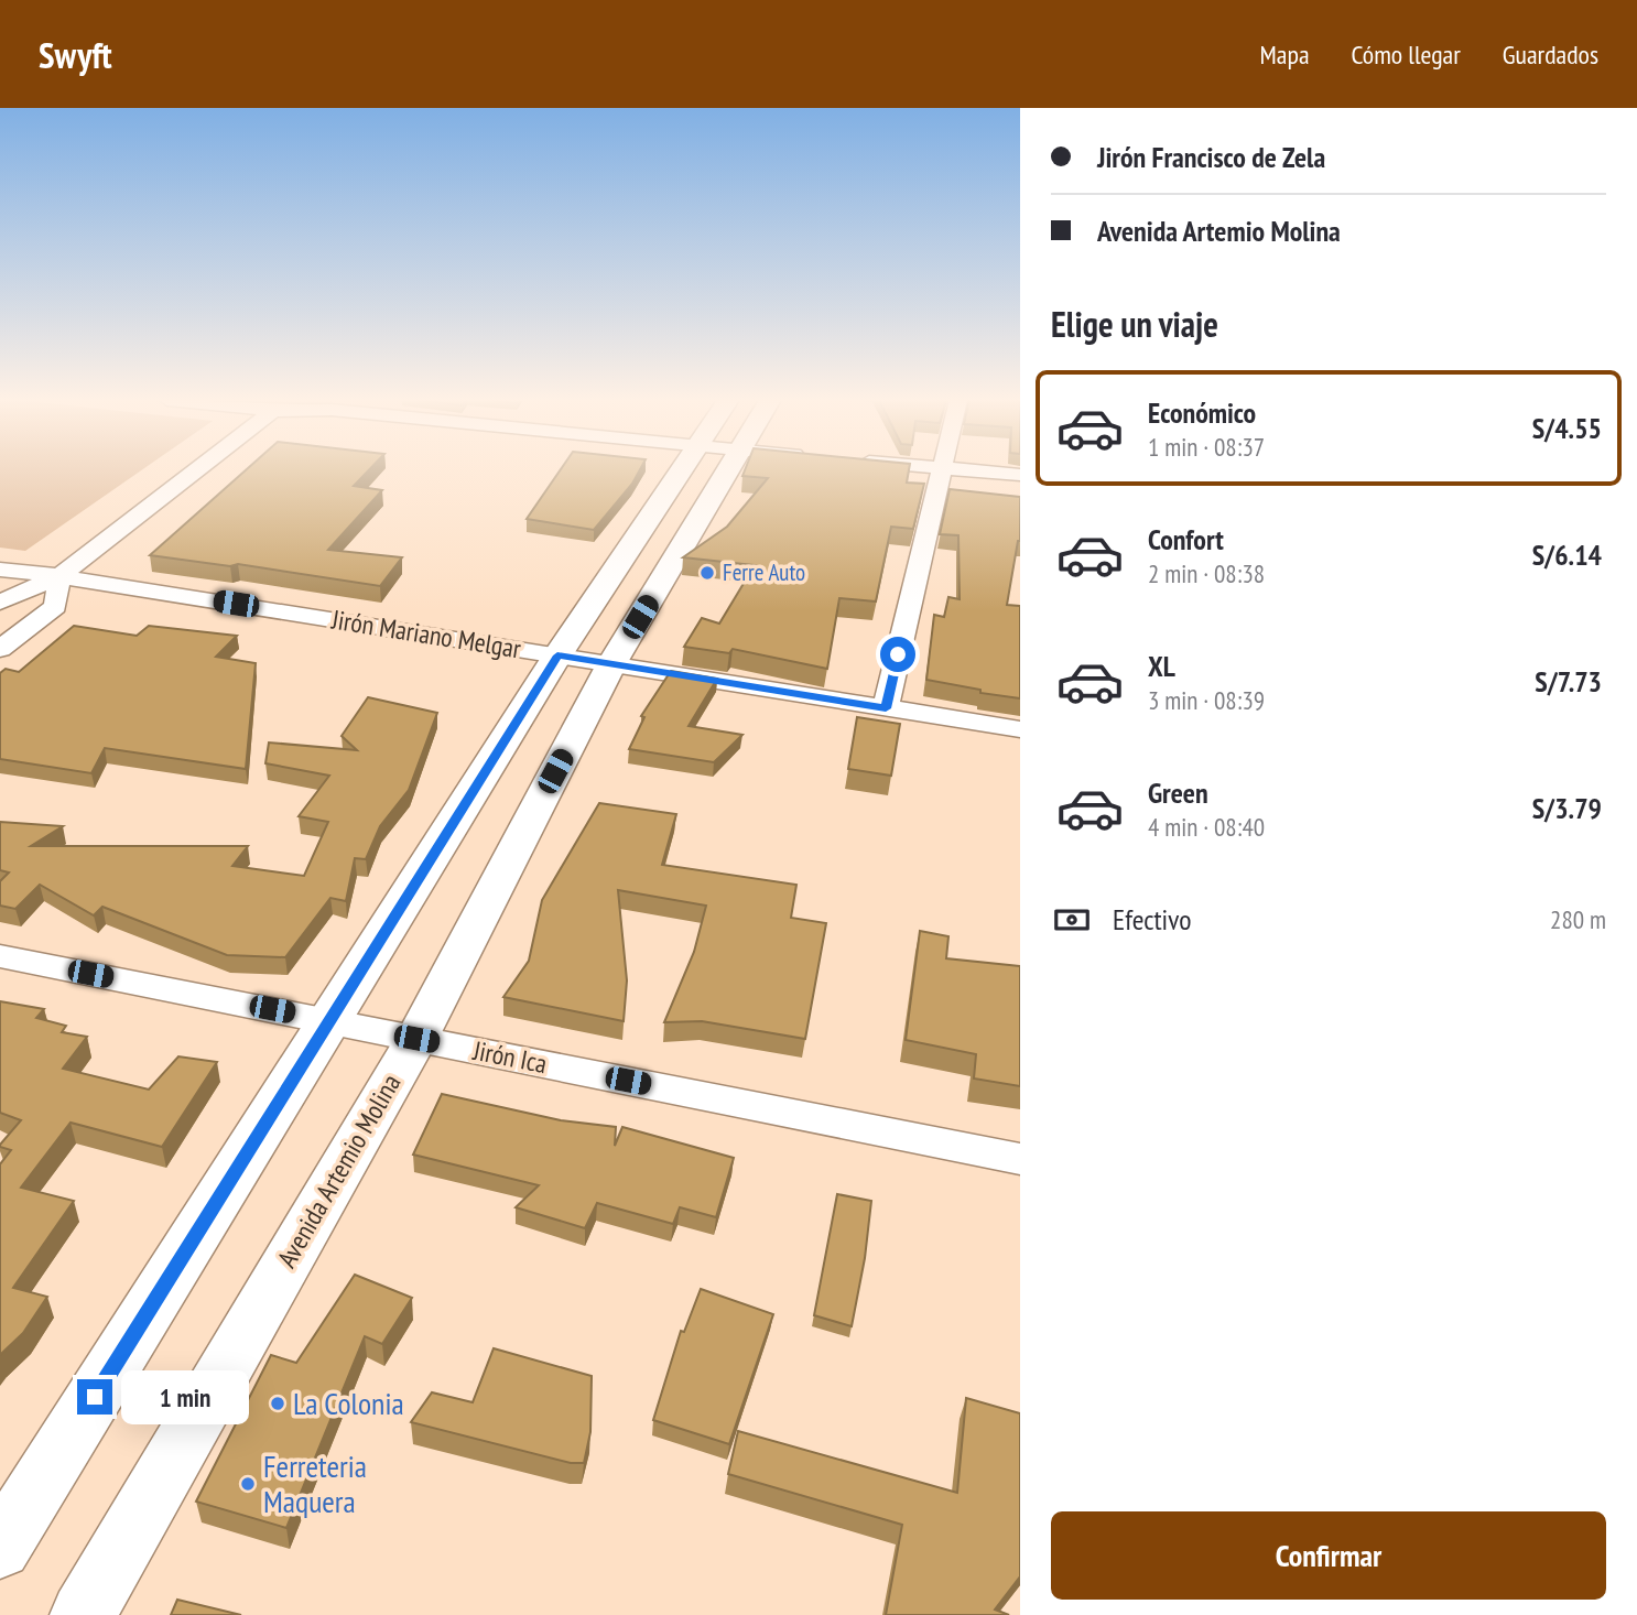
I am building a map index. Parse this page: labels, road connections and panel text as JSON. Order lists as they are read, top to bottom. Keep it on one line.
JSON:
{"streets":{"street":["Jirón Mariano Melgar","Jirón Ica","Avenida Artemio Molina"]},"crossings":[["Jirón Mariano Melgar","Avenida Artemio Molina"],["Jirón Ica","Avenida Artemio Molina"]],"places":["Ferre Auto","La Colonia","Ferreteria Maquera"],"page":{"header":"Swyft","nav":["Mapa","Cómo llegar","Guardados"],"banner":["Jirón Francisco de Zela","Avenida Artemio Molina"],"heading":"Elige un viaje","list":[{"name":"Económico","note":"1 min · 08:37","value":"S/4.55"},{"name":"Confort","note":"2 min · 08:38","value":"S/6.14"},{"name":"XL","note":"3 min · 08:39","value":"S/7.73"},{"name":"Green","note":"4 min · 08:40","value":"S/3.79"}],"pay":["Efectivo","280 m"],"bubble":"1 min","buttons":"Confirmar"}}
